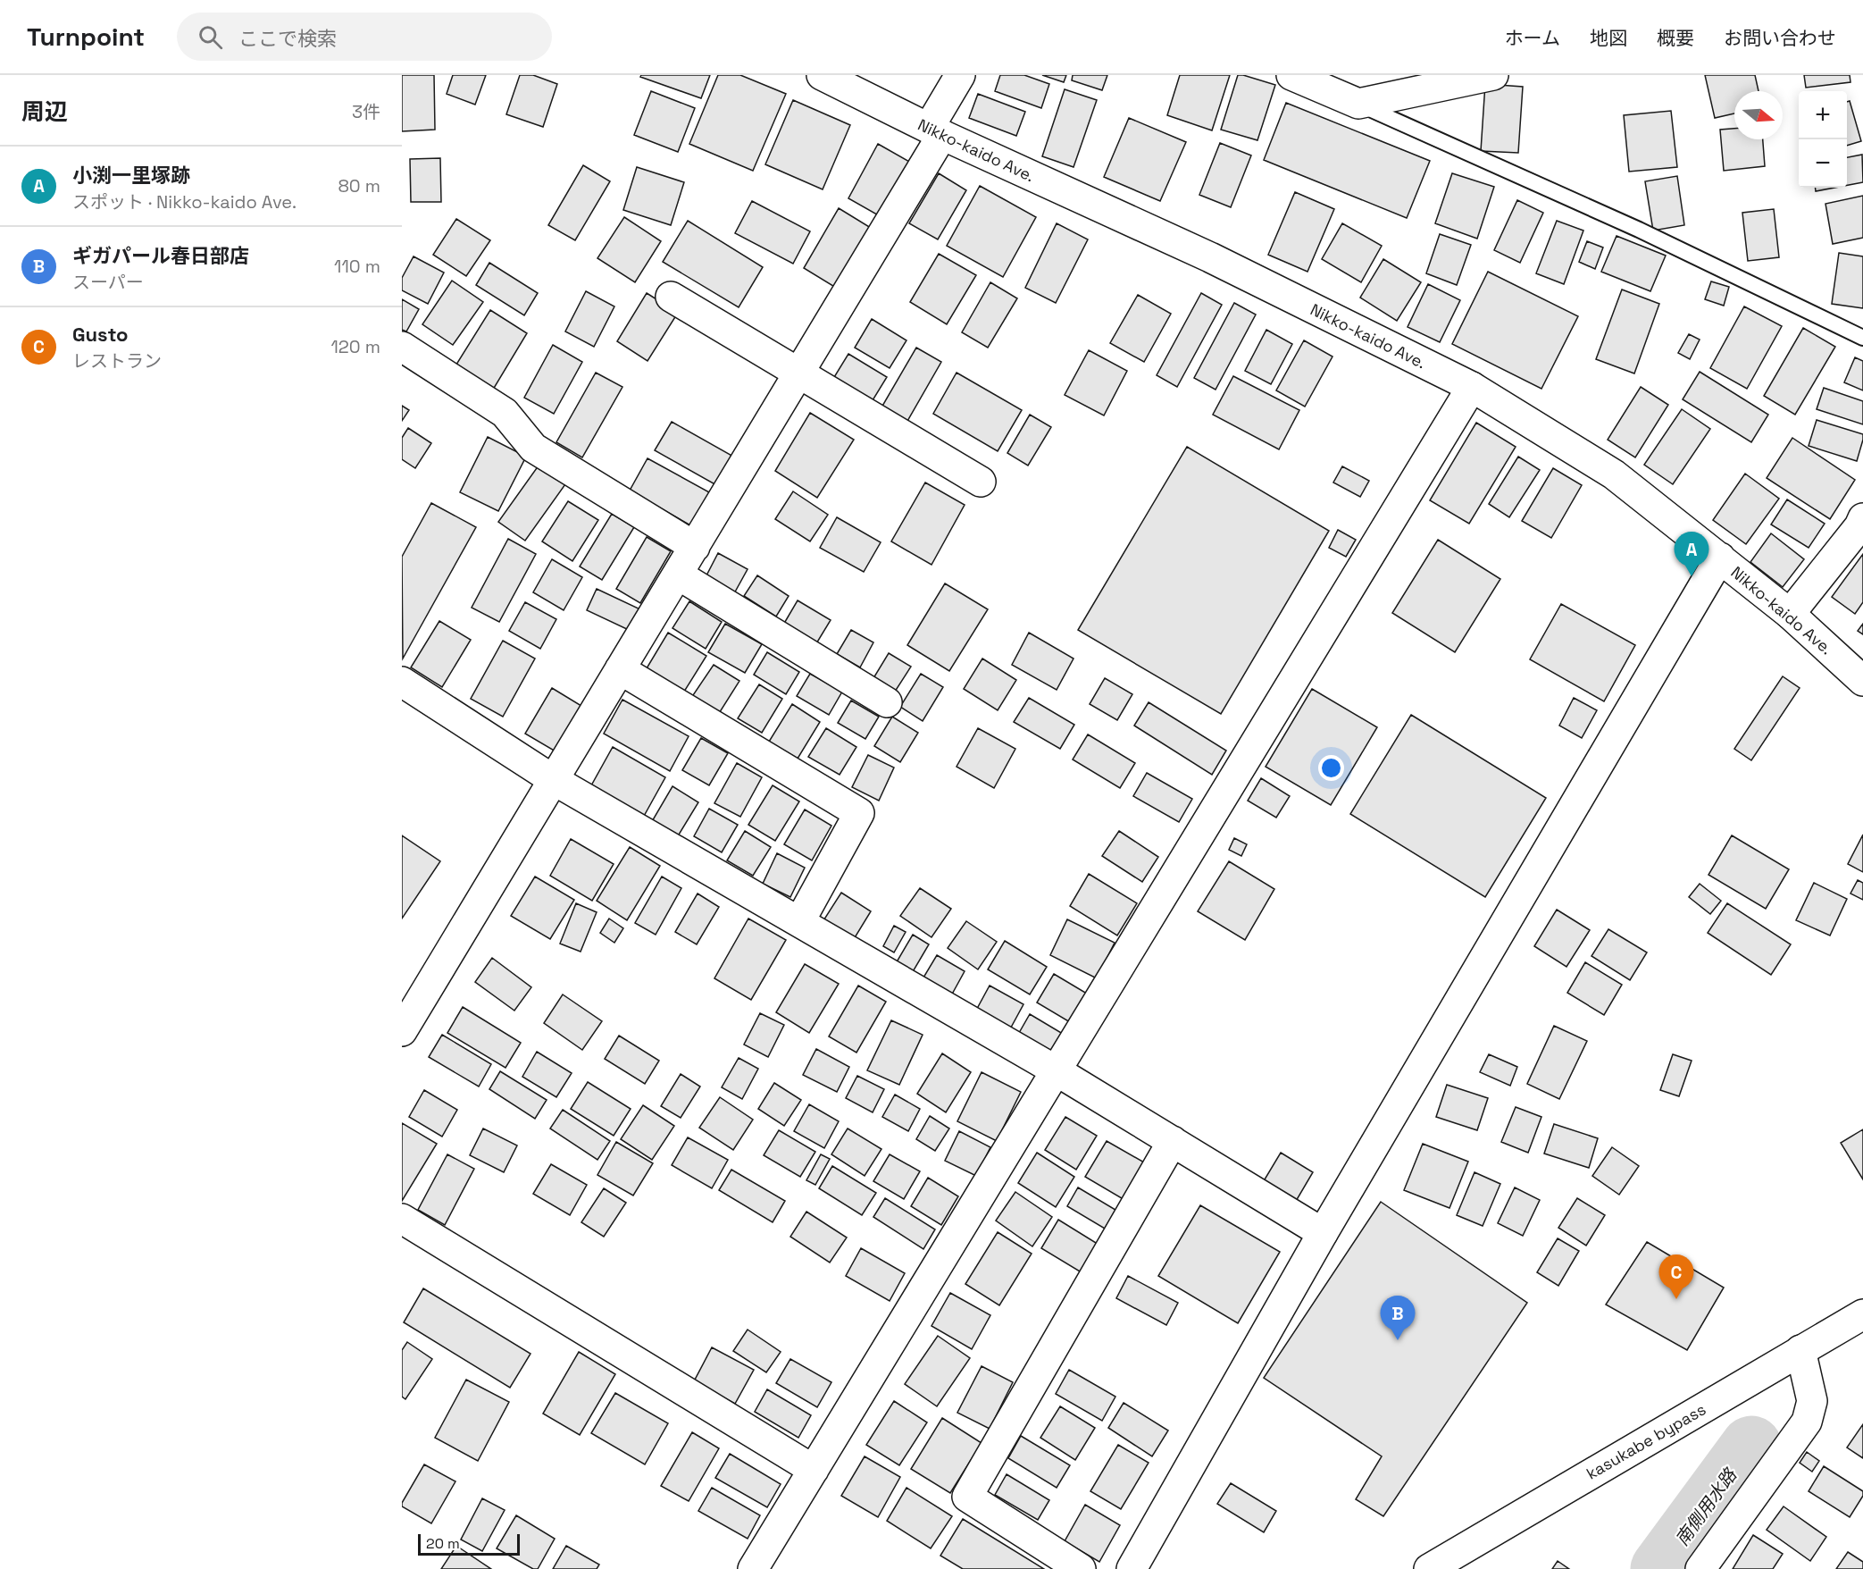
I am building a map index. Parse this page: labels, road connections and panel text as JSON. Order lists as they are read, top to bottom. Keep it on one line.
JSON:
{"streets":{"main road":["Nikko-kaido Ave.","kasukabe bypass"]},"water":["南側用水路"],"scale_bar":"20 m","north":"right","page":{"header":"Turnpoint","search":"ここで検索","nav":["ホーム","地図","概要","お問い合わせ"],"heading":["周辺","3件"],"map_buttons":["+","−"],"list":[{"mark":"A","name":"小渕一里塚跡","note":"スポット · Nikko-kaido Ave.","value":"80 m"},{"mark":"B","name":"ギガパール春日部店","note":"スーパー","value":"110 m"},{"mark":"C","name":"Gusto","note":"レストラン","value":"120 m"}],"pins":["A","C","B"],"scale":"20 m"}}
